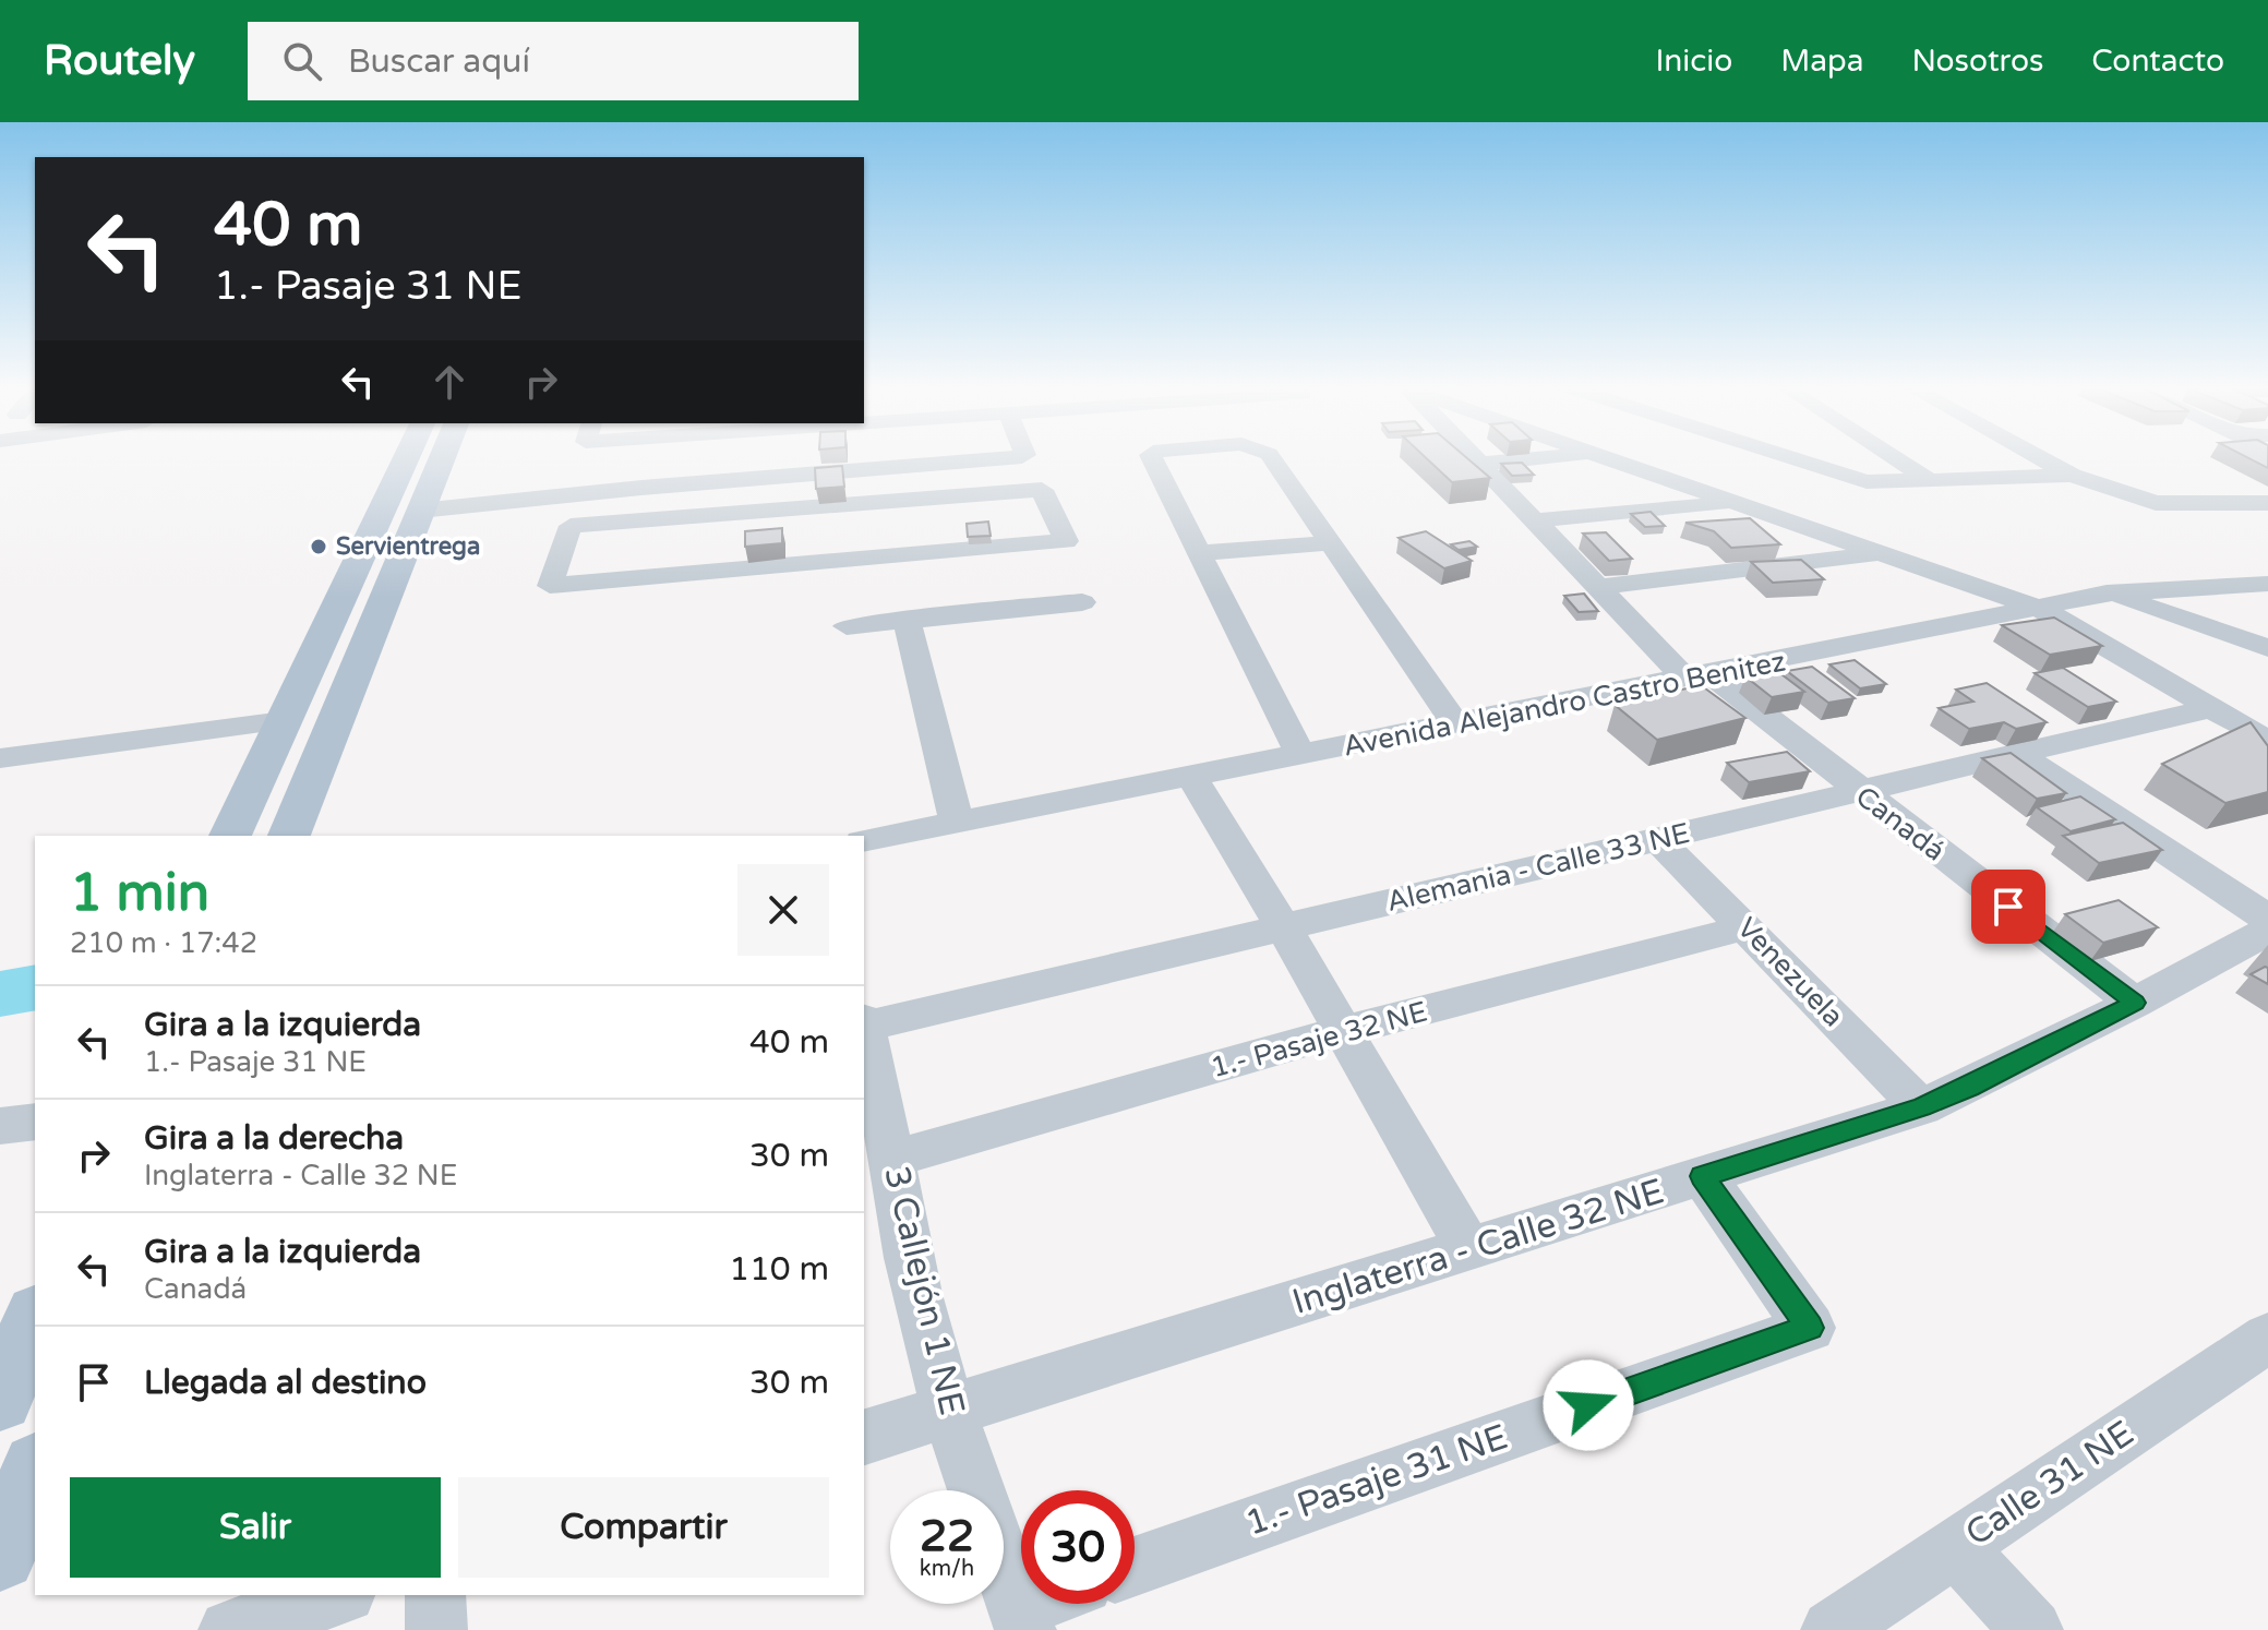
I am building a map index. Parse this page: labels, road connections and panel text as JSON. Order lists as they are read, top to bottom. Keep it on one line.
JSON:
{"streets":{"street":["Avenida Alejandro Castro Benitez","Canadá","Alemania - Calle 33 NE","Venezuela","1.- Pasaje 32 NE","Inglaterra - Calle 32 NE","3 Callejón 1 NE","1.- Pasaje 31 NE","Calle 31 NE"]},"crossings":[["Avenida Alejandro Castro Benitez","Canadá"],["Canadá","Alemania - Calle 33 NE"],["Canadá","Inglaterra - Calle 32 NE"],["Alemania - Calle 33 NE","Venezuela"],["Alemania - Calle 33 NE","3 Callejón 1 NE"],["Venezuela","1.- Pasaje 32 NE"],["Venezuela","Inglaterra - Calle 32 NE"],["1.- Pasaje 32 NE","3 Callejón 1 NE"],["Inglaterra - Calle 32 NE","3 Callejón 1 NE"],["Inglaterra - Calle 32 NE","1.- Pasaje 31 NE"]],"places":["Servientrega"],"page":{"header":"Routely","search":"Buscar aquí","nav":["Inicio","Mapa","Nosotros","Contacto"],"turn":["40 m","1.- Pasaje 31 NE"],"heading":["1 min","210 m · 17:42"],"list":[{"name":"Gira a la izquierda","note":"1.- Pasaje 31 NE","value":"40 m"},{"name":"Gira a la derecha","note":"Inglaterra - Calle 32 NE","value":"30 m"},{"name":"Gira a la izquierda","note":"Canadá","value":"110 m"},{"name":"Llegada al destino","value":"30 m"}],"buttons":["Salir","Compartir"],"speed":"22 km/h","limit":"30"}}
